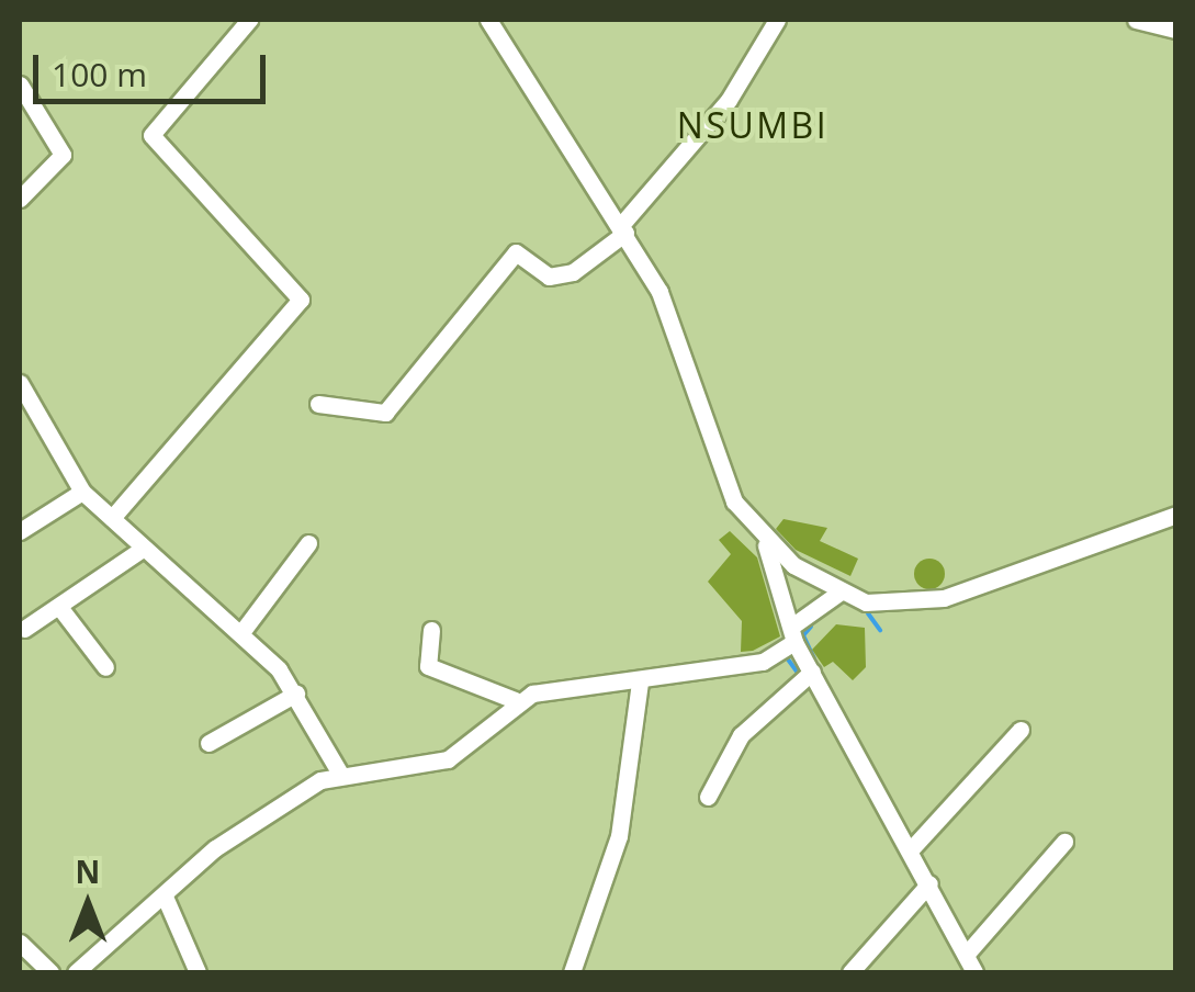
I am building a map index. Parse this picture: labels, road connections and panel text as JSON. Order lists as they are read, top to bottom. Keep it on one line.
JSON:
{"districts":["NSUMBI"],"scale_bar":"100 m","north":"top"}
